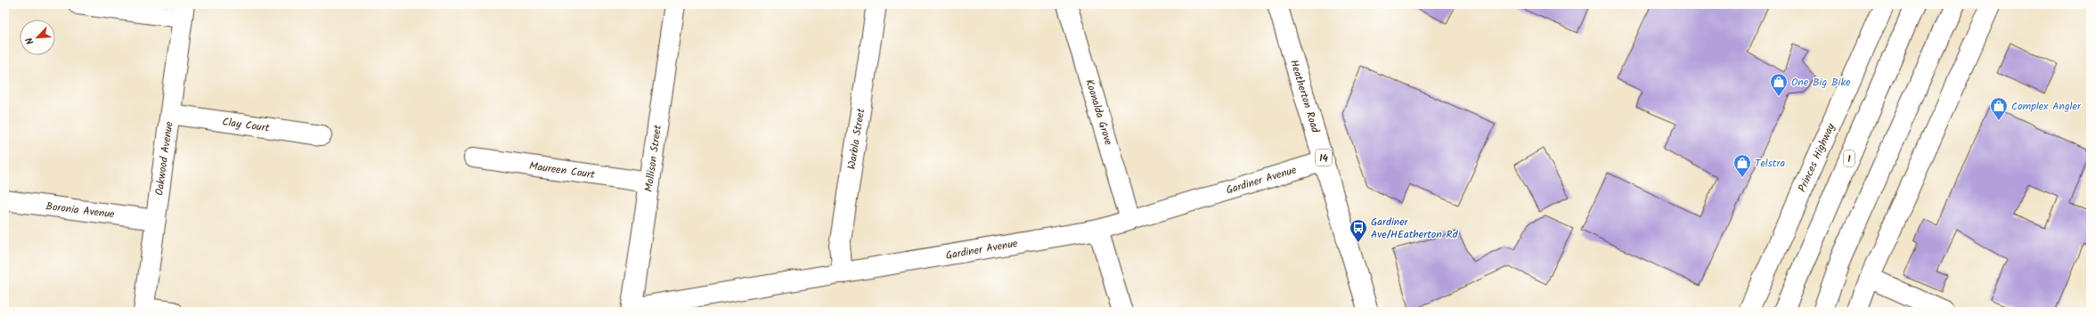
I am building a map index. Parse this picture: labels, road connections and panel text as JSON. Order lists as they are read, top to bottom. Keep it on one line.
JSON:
{"streets":{"main road":["Heatherton Road","Koonalda Grove","Clay Court","Warbla Street","14","Princes Highway","Oakwood Avenue","Mollison Street","1","Maureen Court","Gardiner Avenue","Boronia Avenue"]},"crossings":[["Heatherton Road","Gardiner Avenue"],["Koonalda Grove","Gardiner Avenue"],["Clay Court","Oakwood Avenue"],["Warbla Street","Gardiner Avenue"],["Oakwood Avenue","Boronia Avenue"],["Mollison Street","Maureen Court"],["Mollison Street","Gardiner Avenue"]],"places":{"shop":["One Big Bike","Complex Angler","Telstra"],"bus stop":["Gardiner Ave/HEatherton Rd"]},"north":"bottom left"}
